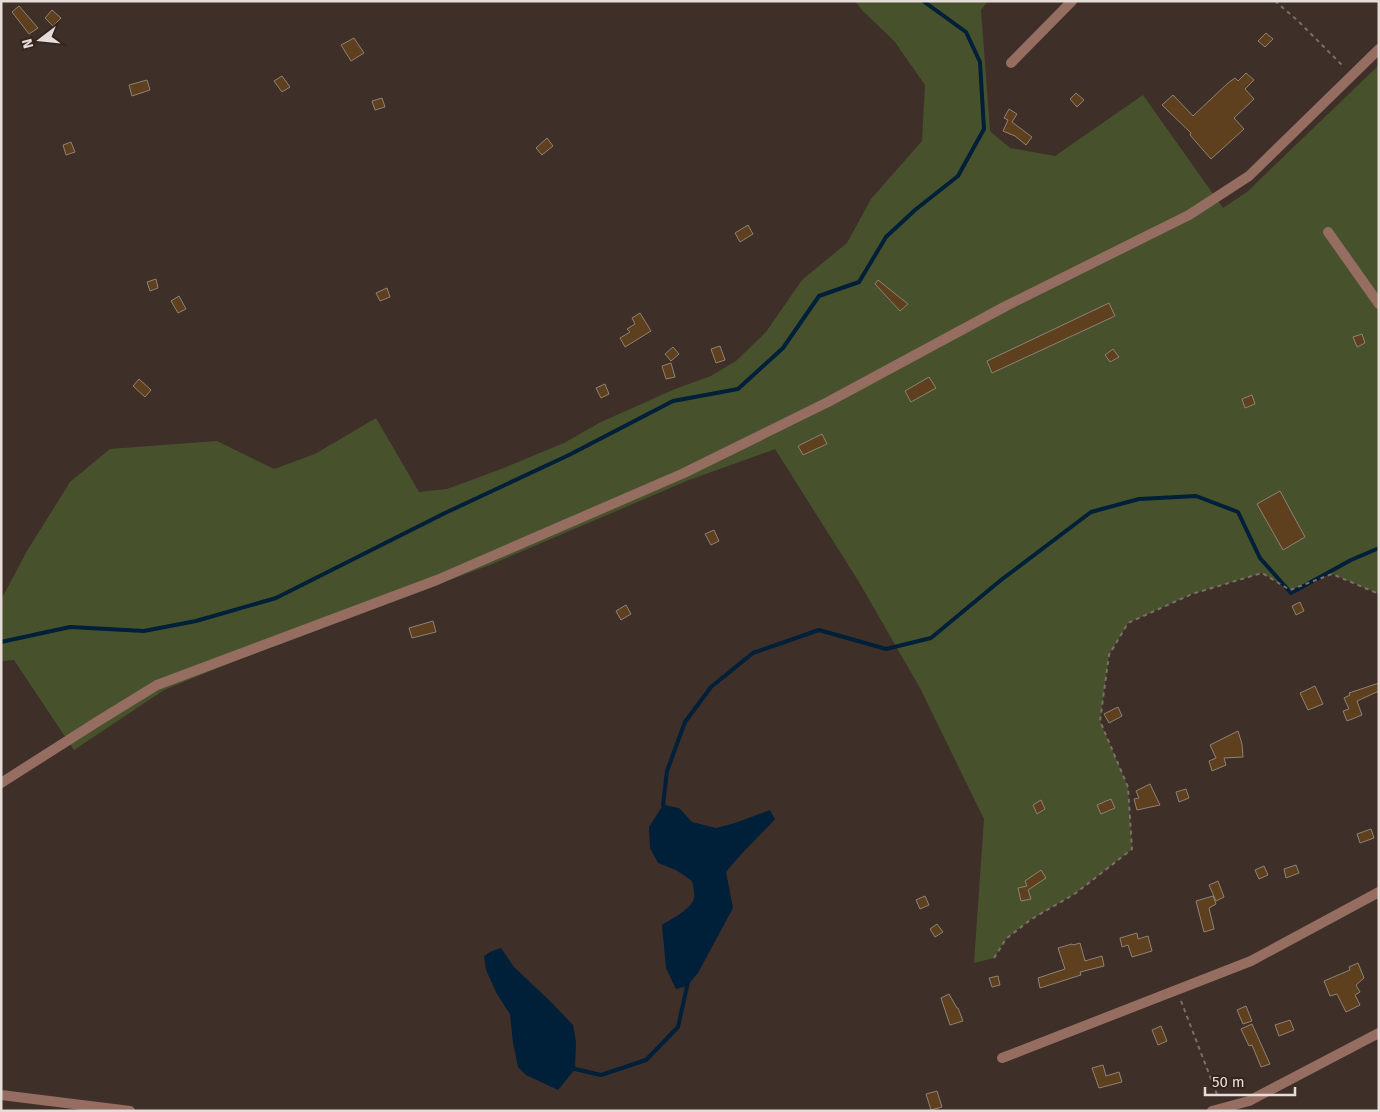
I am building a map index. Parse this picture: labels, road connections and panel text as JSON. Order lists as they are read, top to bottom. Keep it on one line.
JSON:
{"scale_bar":"50 m","north":"left"}
